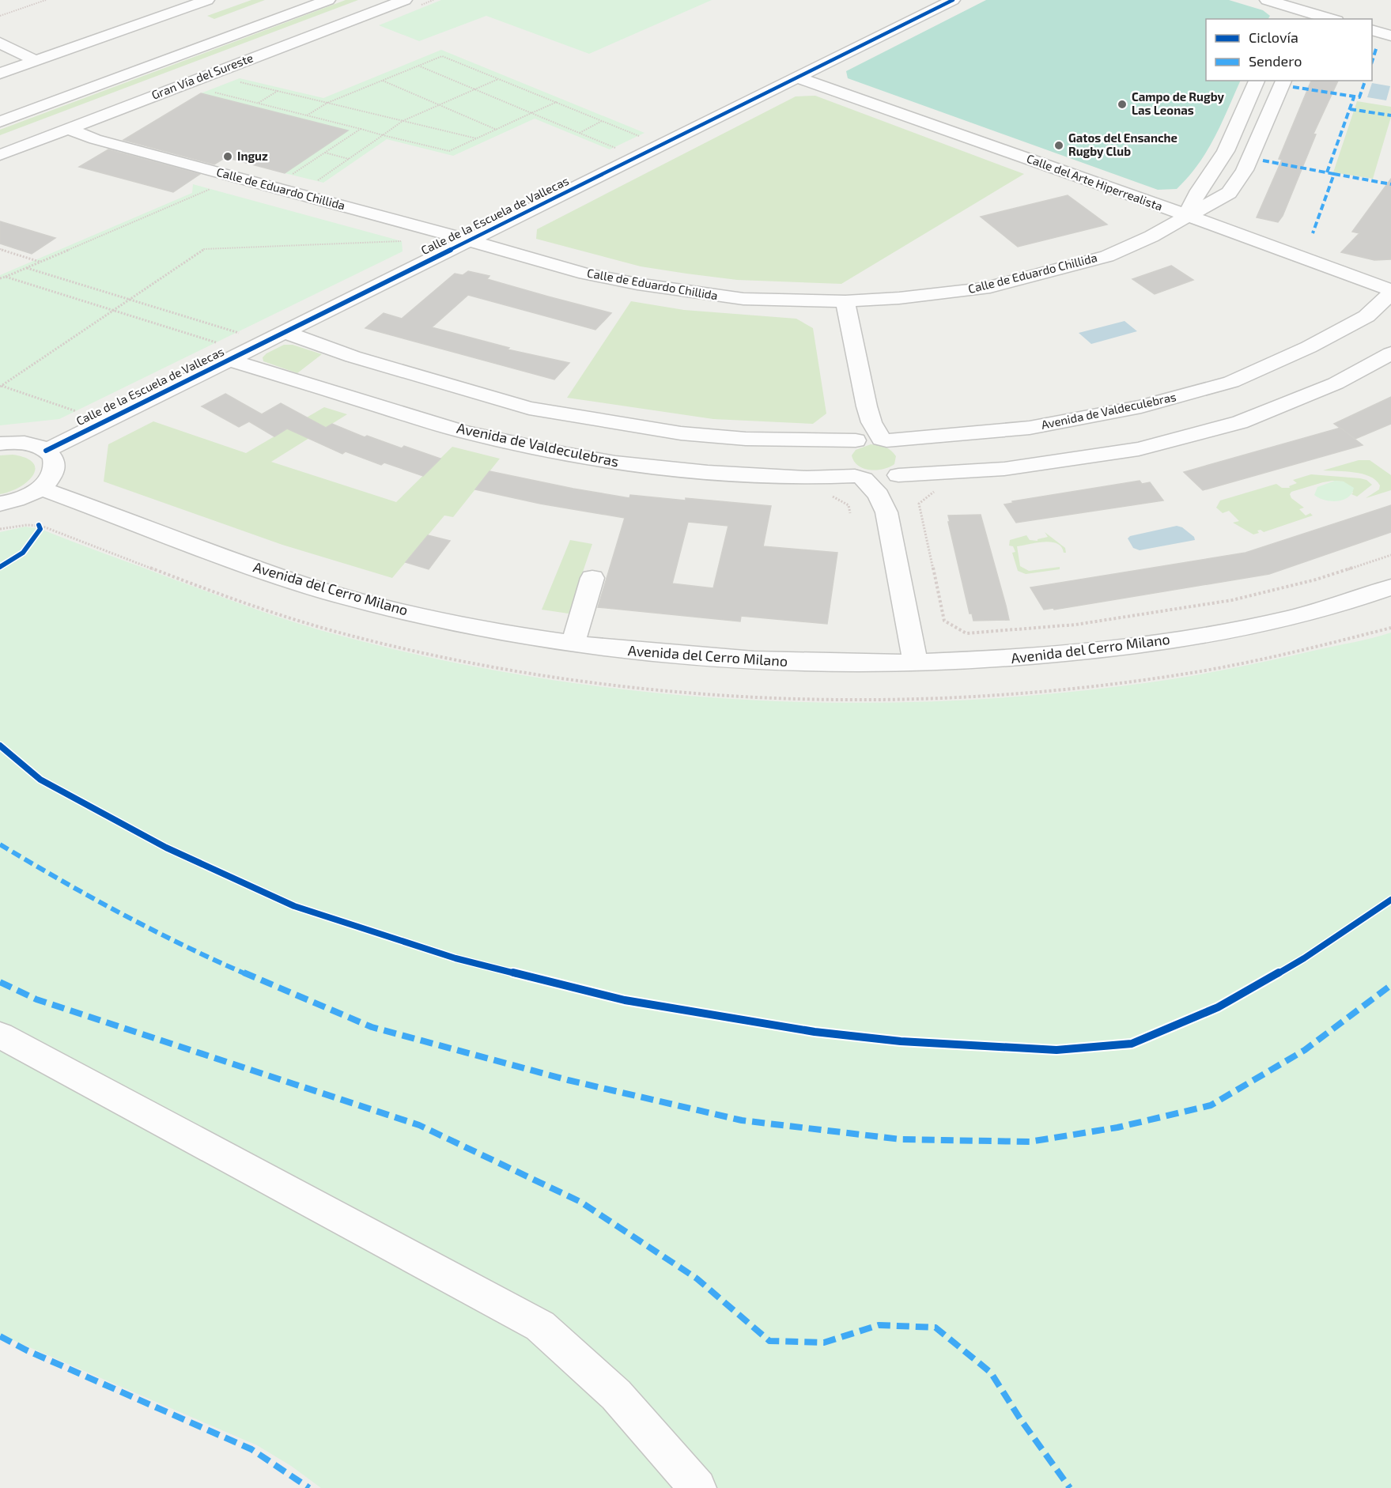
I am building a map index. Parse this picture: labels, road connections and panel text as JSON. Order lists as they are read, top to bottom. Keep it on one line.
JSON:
{"streets":{"street":["Gran Vía del Sureste","Calle del Arte Hiperrealista","Calle de Eduardo Chillida","Calle de la Escuela de Vallecas","Avenida de Valdeculebras","Avenida del Cerro Milano"]},"crossings":[["Gran Vía del Sureste","Calle de Eduardo Chillida"],["Calle del Arte Hiperrealista","Calle de Eduardo Chillida"],["Calle del Arte Hiperrealista","Calle de la Escuela de Vallecas"],["Calle del Arte Hiperrealista","Avenida de Valdeculebras"],["Calle de Eduardo Chillida","Calle de la Escuela de Vallecas"],["Calle de la Escuela de Vallecas","Avenida de Valdeculebras"]],"places":["Campo de Rugby Las Leonas","Gatos del Ensanche Rugby Club","Inguz"],"legend":["Ciclovía","Sendero"]}
